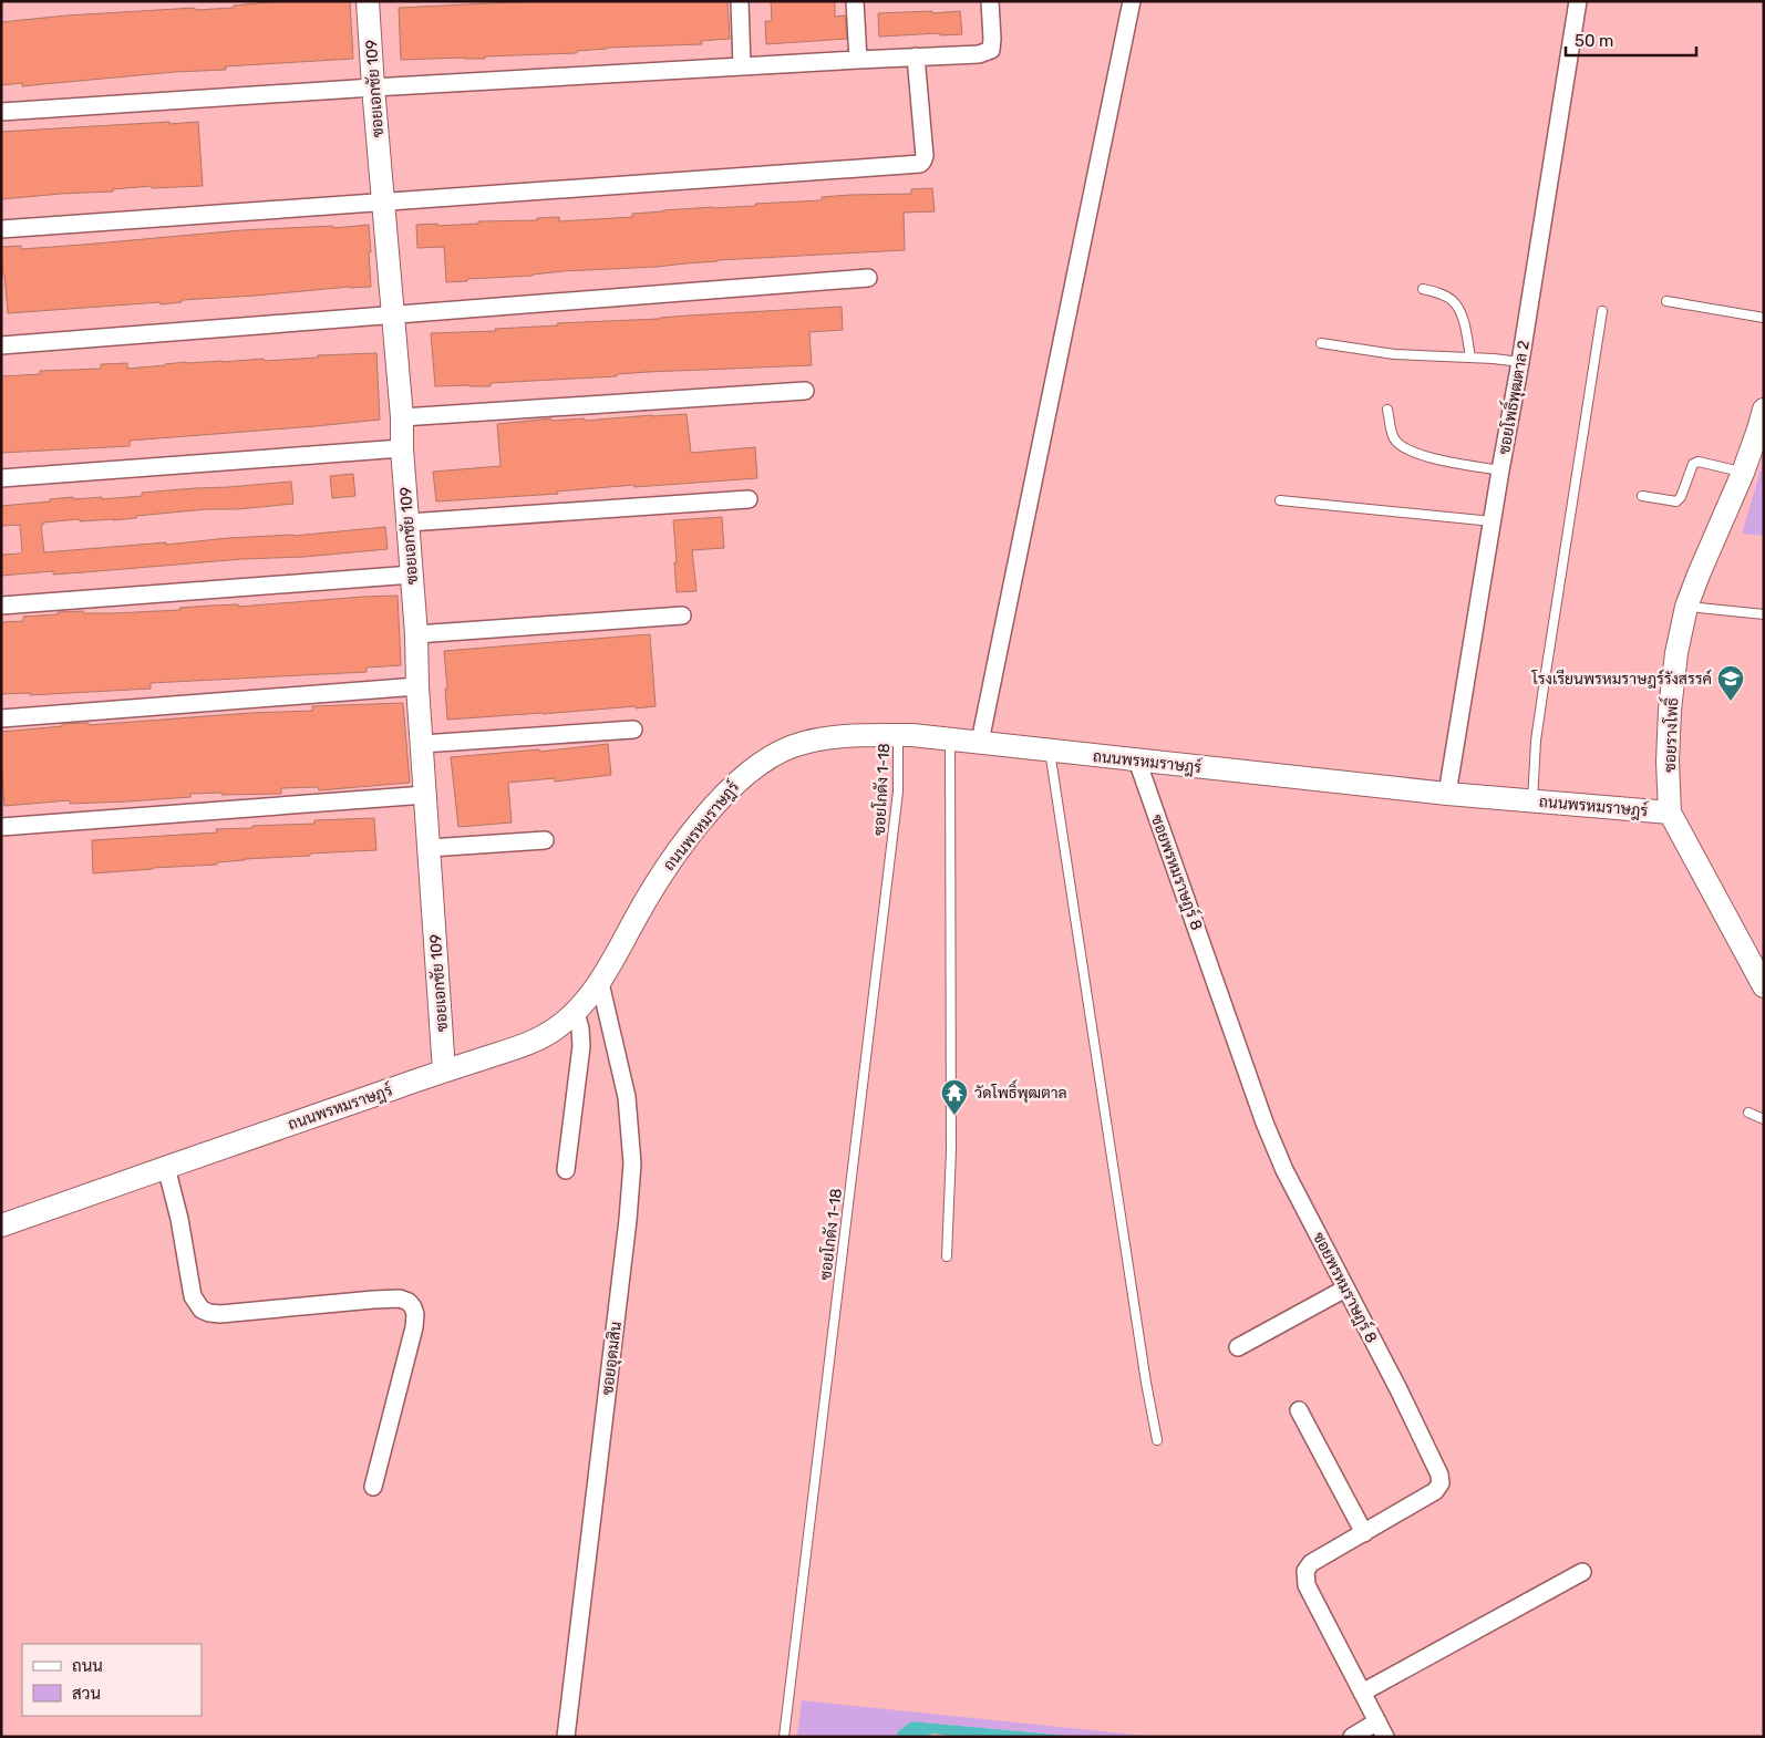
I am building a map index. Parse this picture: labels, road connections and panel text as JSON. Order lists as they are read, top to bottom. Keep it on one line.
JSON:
{"streets":{"street":["ซอยเอกชัย 109","ซอยโพธิ์พุฒตาล 2","ซอยรางโพธิ์","ถนนพรหมราษฎร์","ซอยพรหมราษฎร์ 8","ซอยอุดมสิน"],"lane":["ซอยโกดัง 1-18"]},"crossings":[["ซอยเอกชัย 109","ถนนพรหมราษฎร์"],["ซอยโพธิ์พุฒตาล 2","ถนนพรหมราษฎร์"],["ซอยรางโพธิ์","ถนนพรหมราษฎร์"],["ถนนพรหมราษฎร์","ซอยโกดัง 1-18"],["ถนนพรหมราษฎร์","ซอยพรหมราษฎร์ 8"],["ถนนพรหมราษฎร์","ซอยอุดมสิน"]],"places":{"school or university":["โรงเรียนพรหมราษฎร์รังสรรค์"],"temple":["วัดโพธิ์พุฒตาล"]},"legend":["ถนน","สวน"],"scale_bar":"50 m"}
